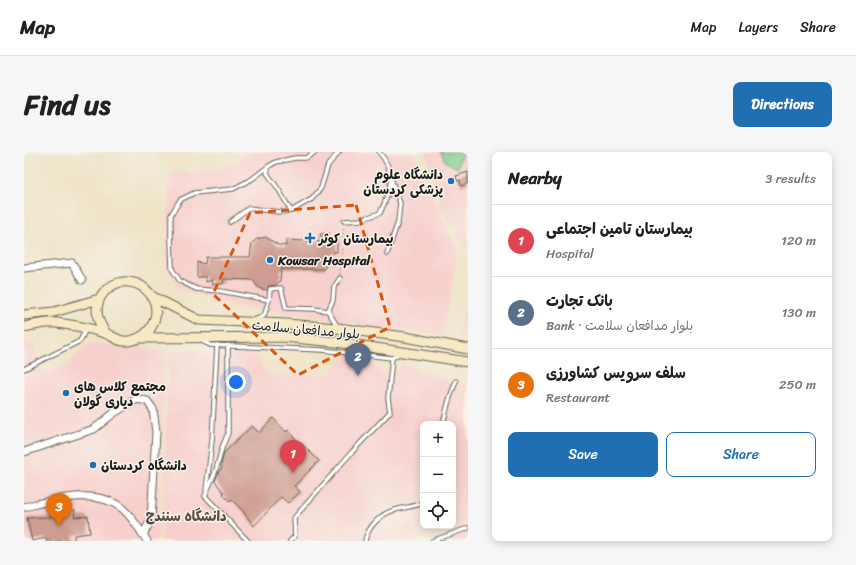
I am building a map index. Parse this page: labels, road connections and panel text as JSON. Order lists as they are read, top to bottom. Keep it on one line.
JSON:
{"streets":{"main road":["بلوار مدافعان سلامت"]},"districts":["دانشگاه سنندج"],"places":{"other":["دانشگاه علوم پزشکی کردستان","Kowsar Hospital","مجتمع کلاس های دیاری گولان","دانشگاه کردستان"],"health":["بیمارستان کوثر"]},"page":{"header":"Map","nav":["Map","Layers","Share"],"title":"Find us","buttons":["Directions",["Save","Share"]],"heading":["Nearby","3 results"],"list":[{"mark":"1","name":"بیمارستان تامین اجتماعی","note":"Hospital","value":"120 m"},{"mark":"2","name":"بانک تجارت","note":"Bank · بلوار مدافعان سلامت","value":"130 m"},{"mark":"3","name":"سلف سرویس کشاورزی","note":"Restaurant","value":"250 m"}],"pins":["2","1","3"],"map_buttons":["+","−"]}}
